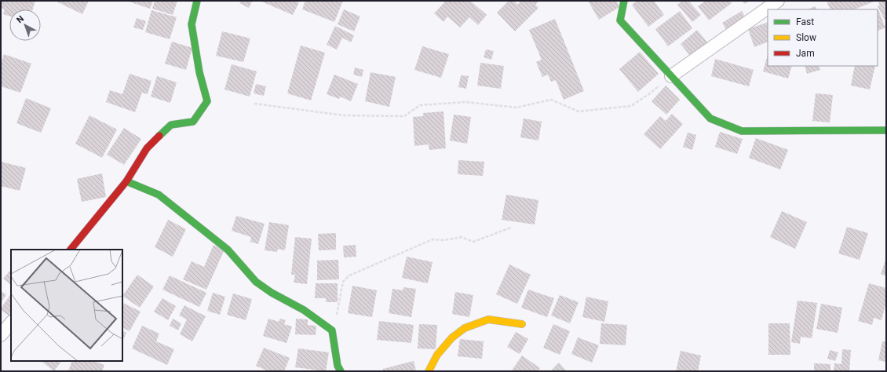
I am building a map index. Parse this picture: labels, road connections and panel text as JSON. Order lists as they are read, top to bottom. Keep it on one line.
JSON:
{"legend":["Fast","Slow","Jam"],"north":"top left"}
